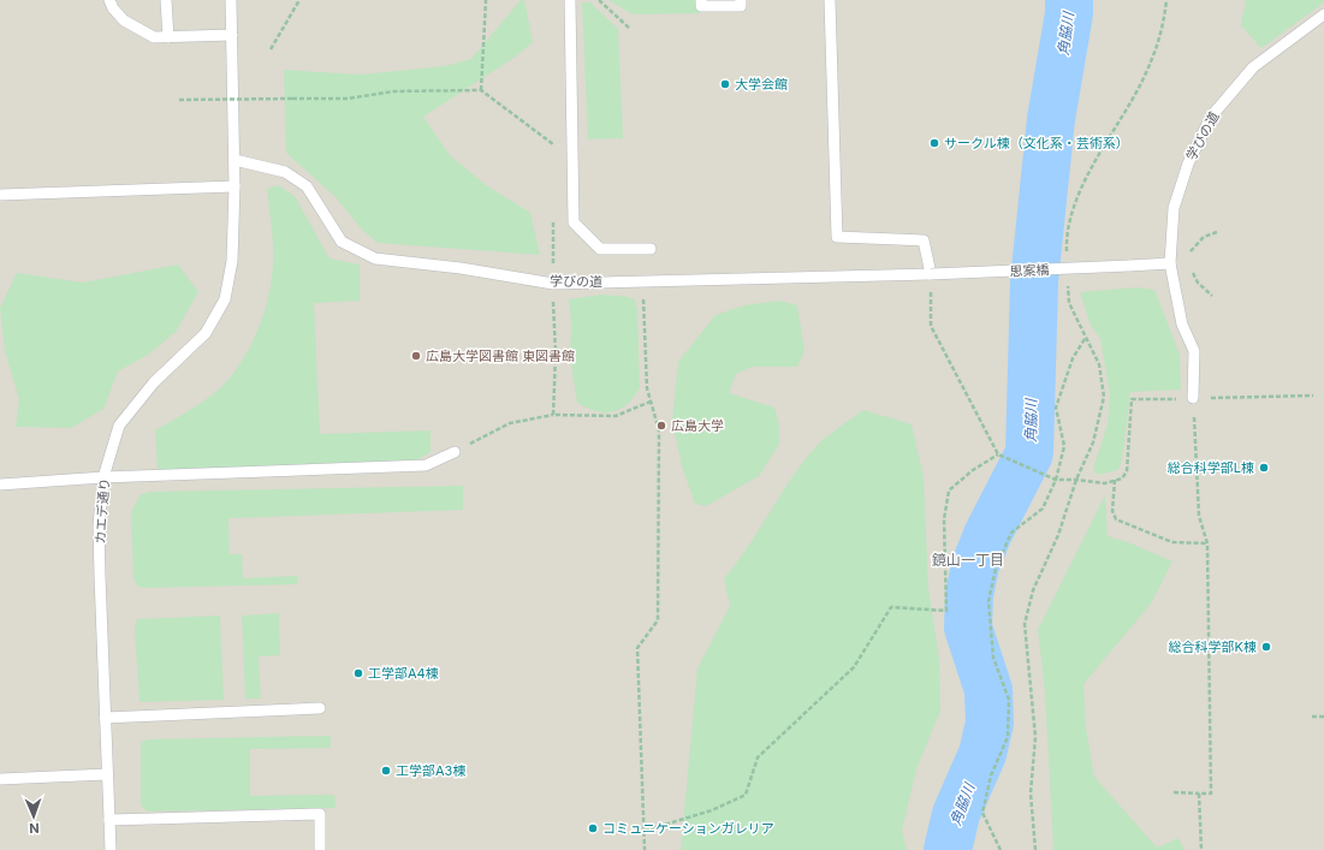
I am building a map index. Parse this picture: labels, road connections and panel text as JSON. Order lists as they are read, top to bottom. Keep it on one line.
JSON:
{"streets":{"lane":["学びの道","思案橋","カエデ通り"]},"crossings":[["学びの道","思案橋"],["学びの道","カエデ通り"]],"districts":["鏡山一丁目"],"water":["角脇川"],"places":["大学会館","サークル棟（文化系・芸術系）","広島大学図書館 東図書館","広島大学","総合科学部L棟","総合科学部K棟","工学部A4棟","工学部A3棟","コミュニケーションガレリア"],"north":"bottom"}
